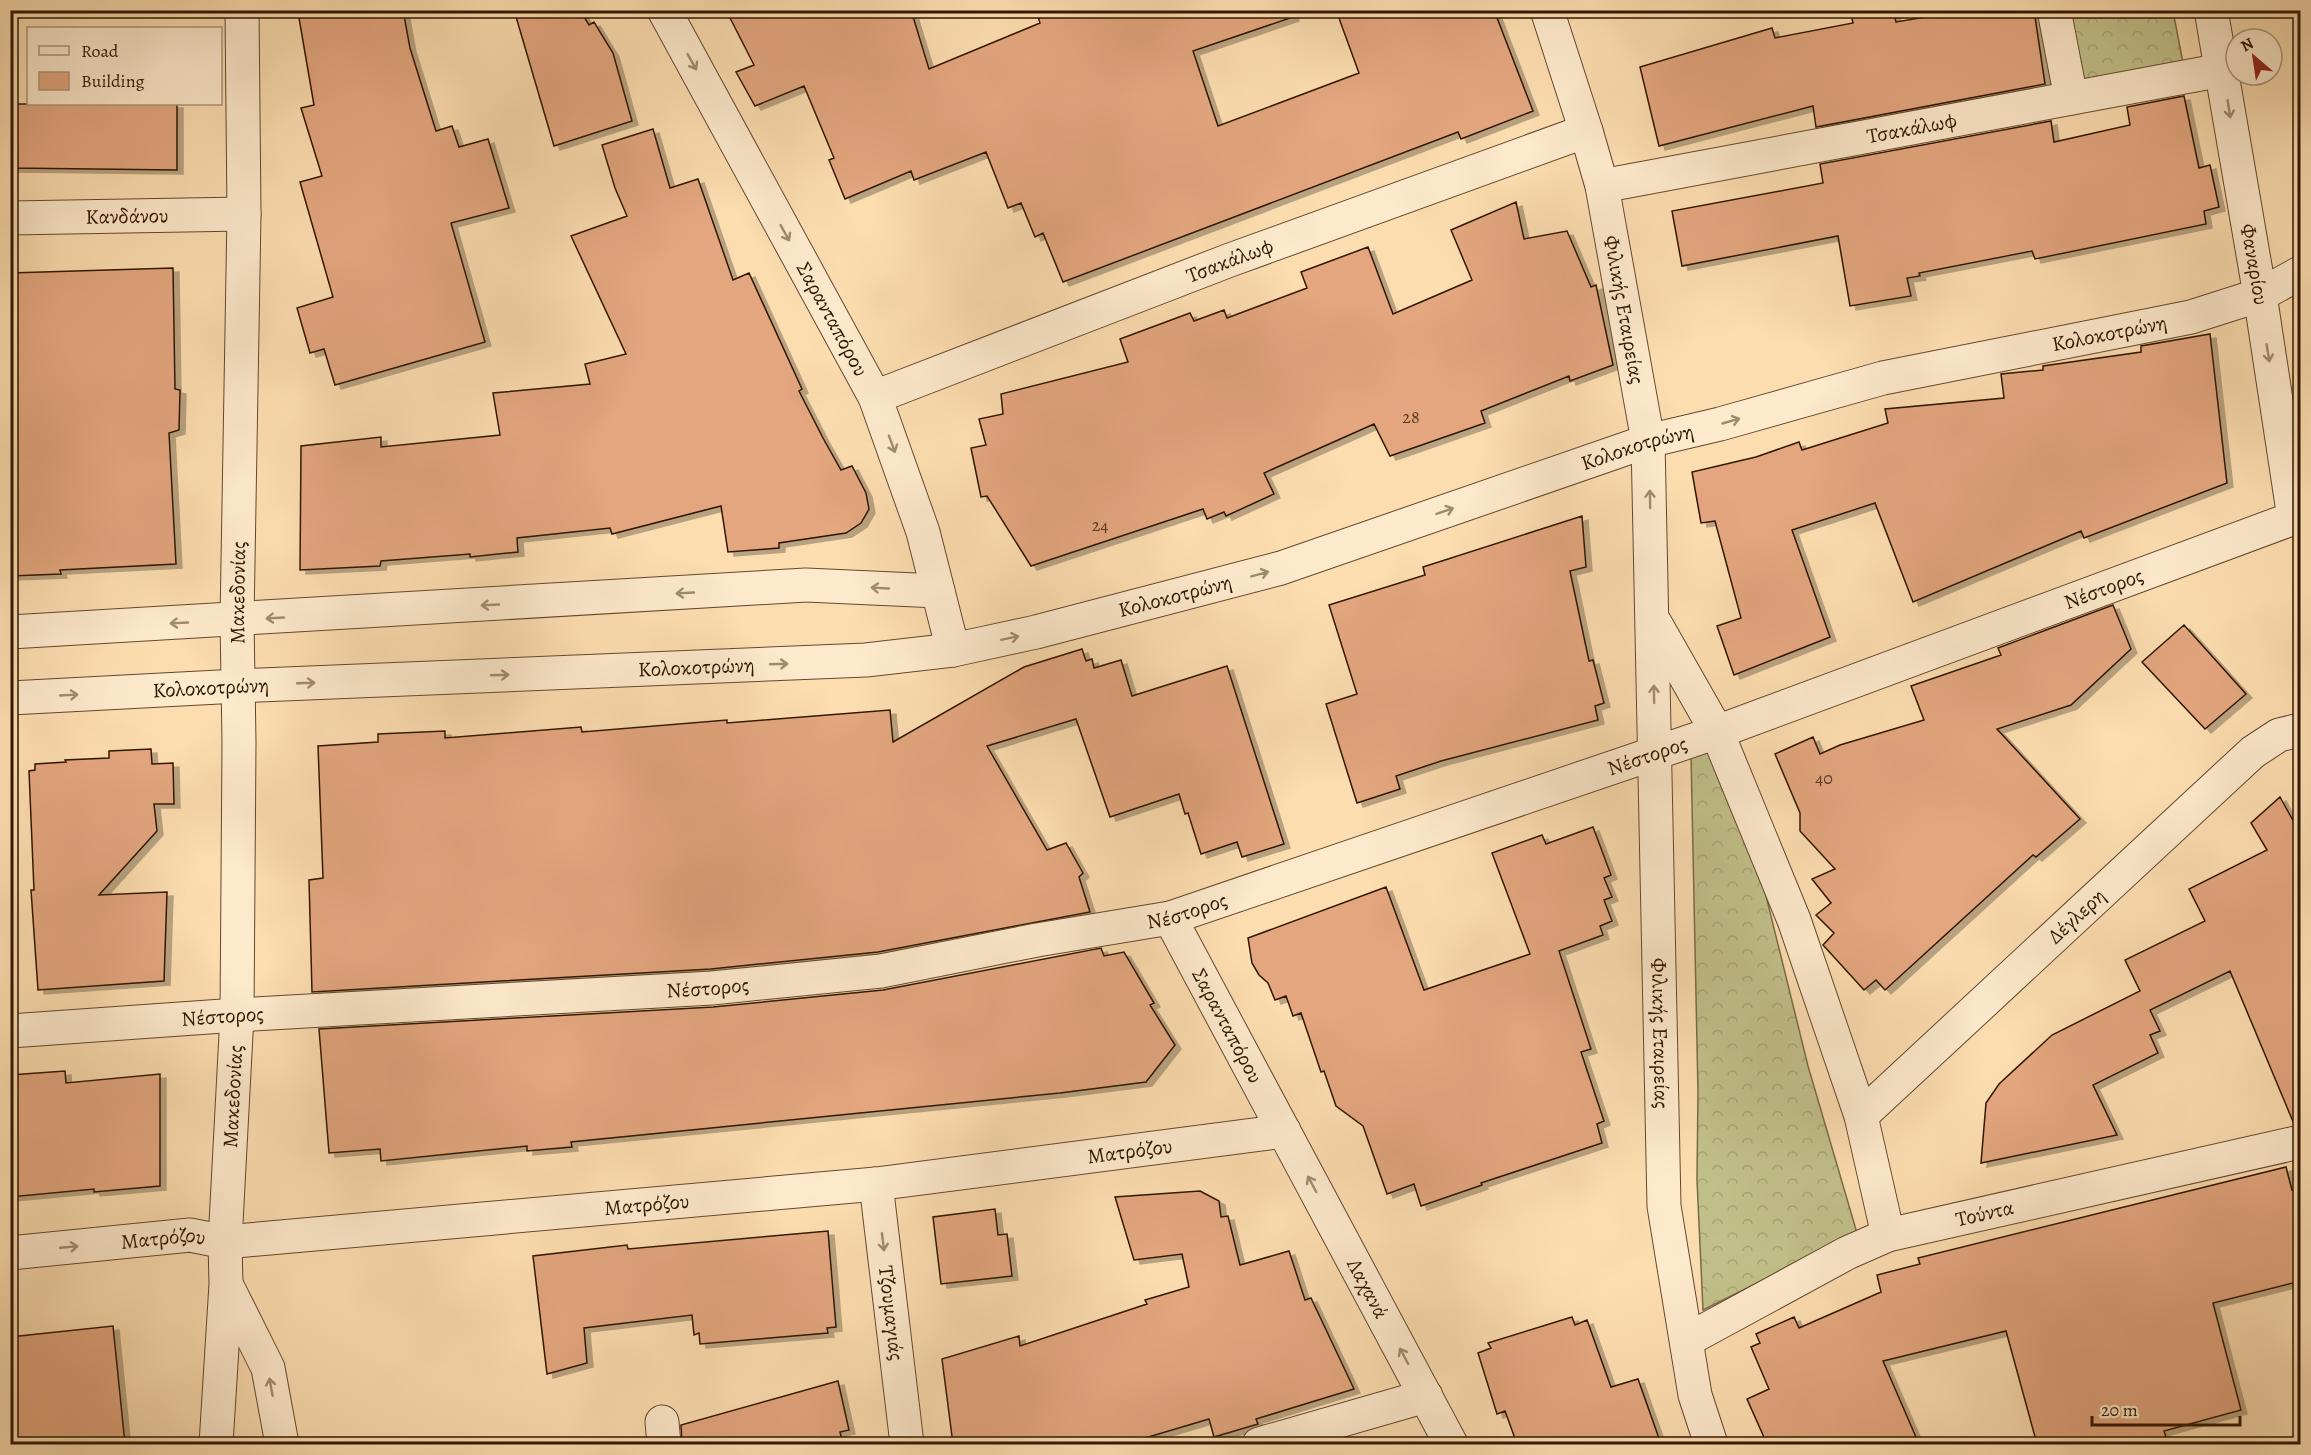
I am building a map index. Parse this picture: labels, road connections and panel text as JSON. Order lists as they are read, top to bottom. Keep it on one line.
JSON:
{"streets":{"street":["Τσακάλωφ","Κανδάνου","Φαναρίου","Φιλικής Εταιρείας","Σαρανταπόρου","Κολοκοτρώνη","Νέστορος","Μακεδονίας","Δέγλερη","Ματρόζου","Τούντα","Λαχανά","Τζουμαγιάς"]},"crossings":[["Τσακάλωφ","Φαναρίου"],["Τσακάλωφ","Φιλικής Εταιρείας"],["Τσακάλωφ","Σαρανταπόρου"],["Κανδάνου","Μακεδονίας"],["Φαναρίου","Κολοκοτρώνη"],["Φαναρίου","Νέστορος"],["Φιλικής Εταιρείας","Κολοκοτρώνη"],["Φιλικής Εταιρείας","Νέστορος"],["Φιλικής Εταιρείας","Δέγλερη"],["Φιλικής Εταιρείας","Τούντα"],["Σαρανταπόρου","Κολοκοτρώνη"],["Σαρανταπόρου","Νέστορος"],["Σαρανταπόρου","Ματρόζου"],["Σαρανταπόρου","Λαχανά"],["Κολοκοτρώνη","Μακεδονίας"],["Νέστορος","Μακεδονίας"],["Μακεδονίας","Ματρόζου"],["Ματρόζου","Λαχανά"],["Ματρόζου","Τζουμαγιάς"]],"one_way":["Φαναρίου","Σαρανταπόρου","Λαχανά","Τζουμαγιάς"],"house_numbers":["28","24","40"],"legend":["Road","Building"],"scale_bar":"20 m","north":"top left"}
